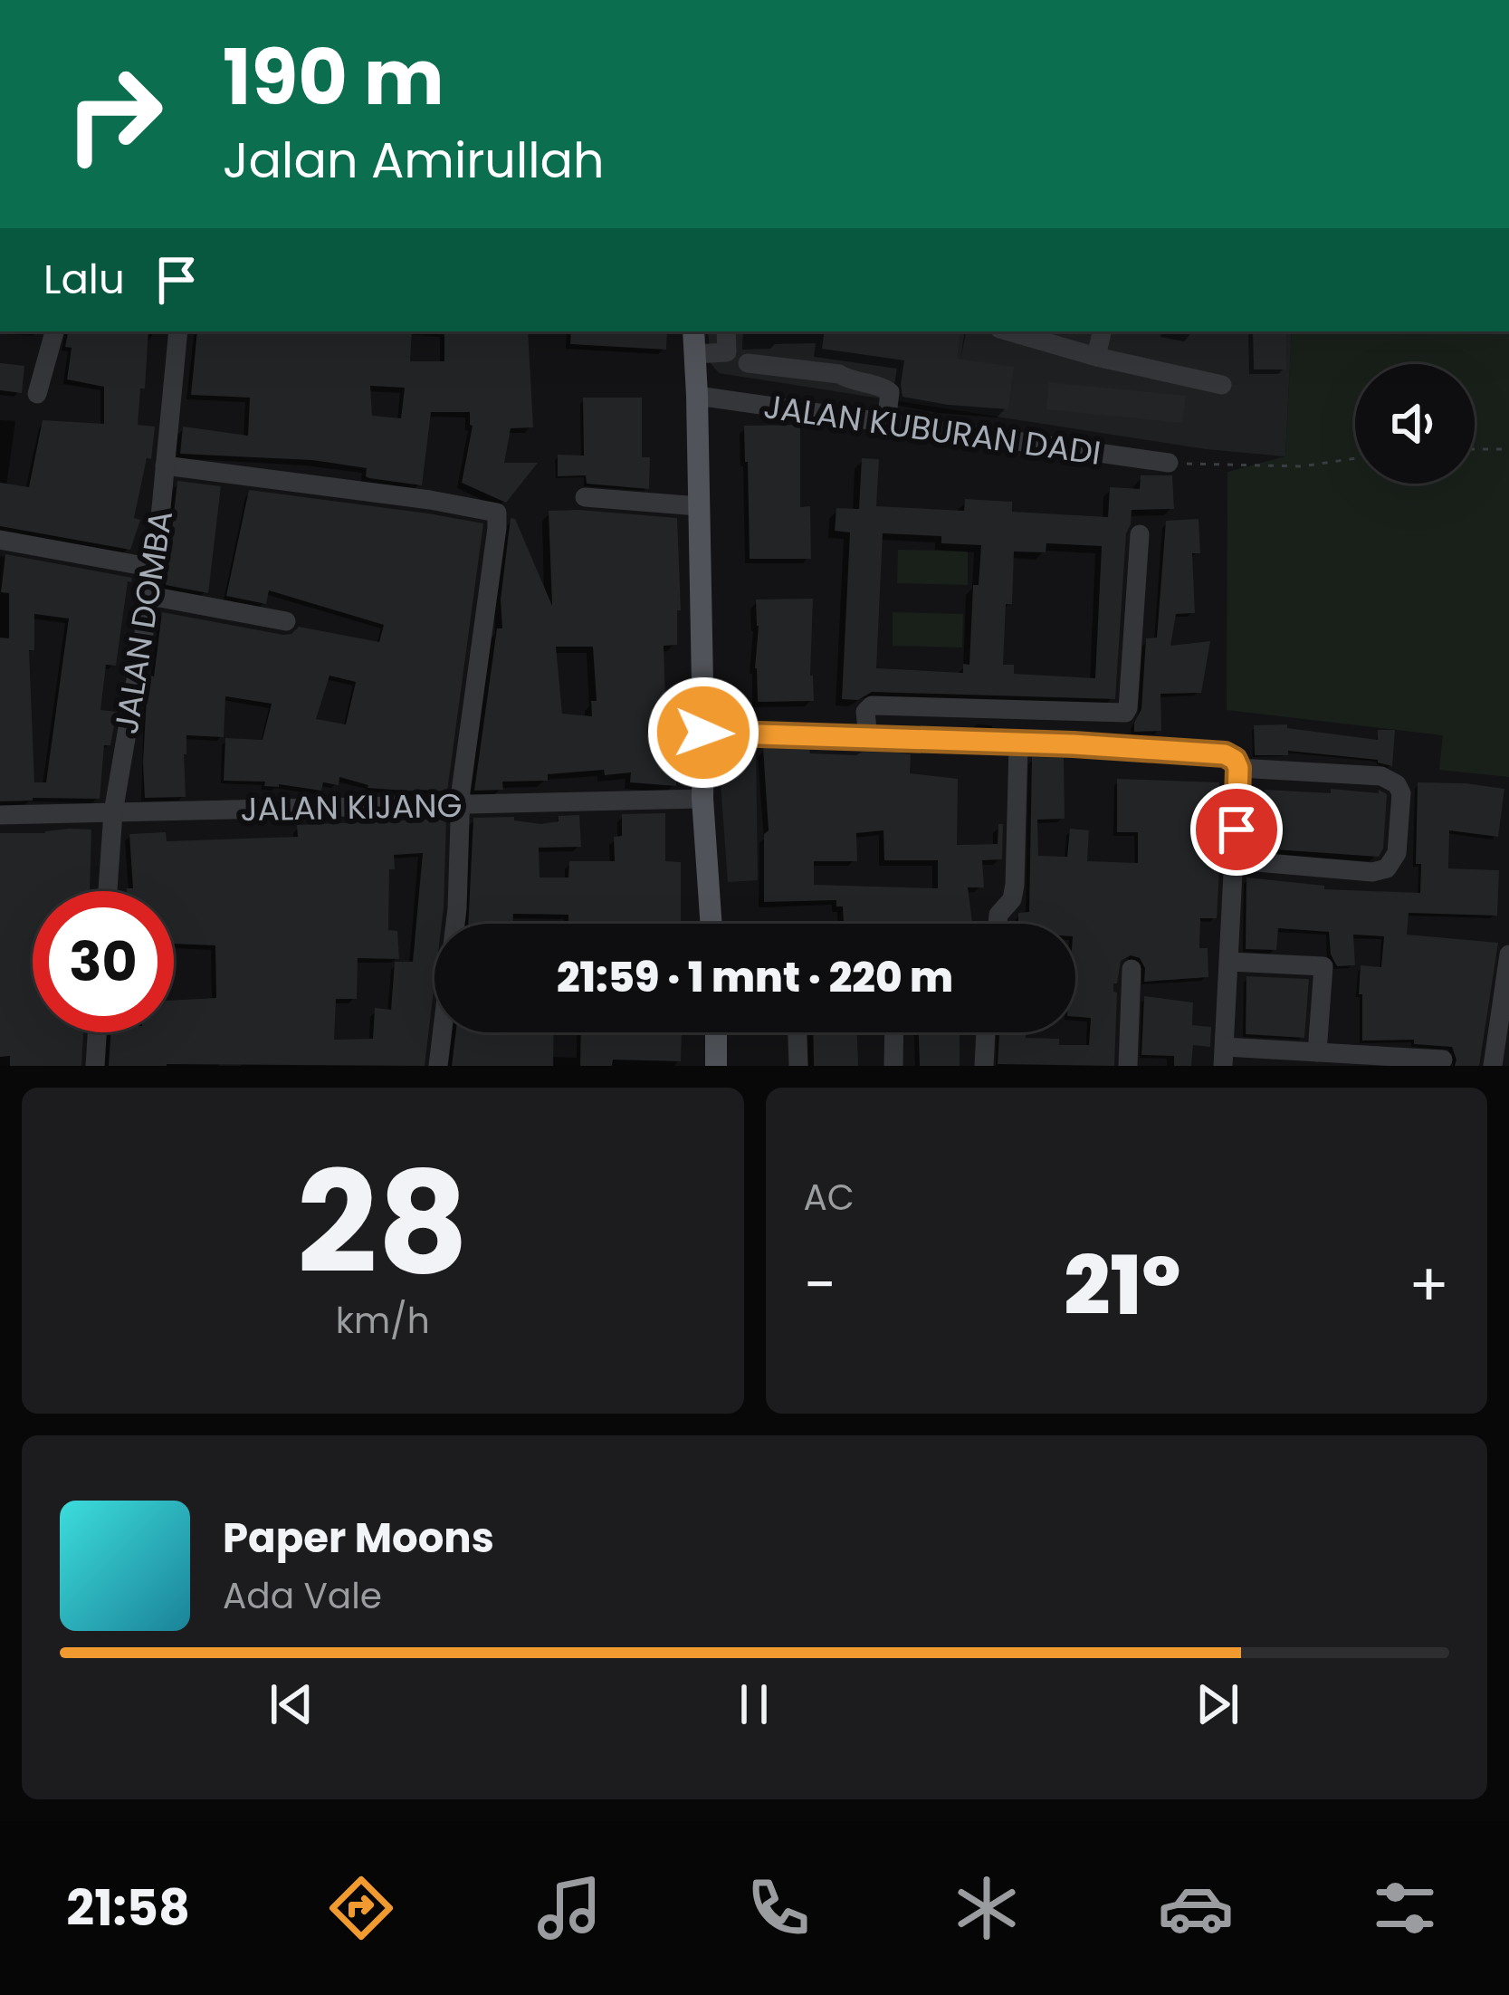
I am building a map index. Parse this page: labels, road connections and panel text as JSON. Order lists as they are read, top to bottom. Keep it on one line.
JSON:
{"streets":{"street":["JALAN KUBURAN DADI","JALAN DOMBA","JALAN KIJANG"]},"crossings":[["JALAN DOMBA","JALAN KIJANG"]],"page":{"turn":["190 m","Jalan Amirullah"],"then":"Lalu","limit":"30","trip":"21:59 · 1 mnt · 220 m","tile":[["28","km/h"],"AC"],"heat":["−","21°","+"],"song":["Paper Moons","Ada Vale"],"tabs":"21:58"}}
